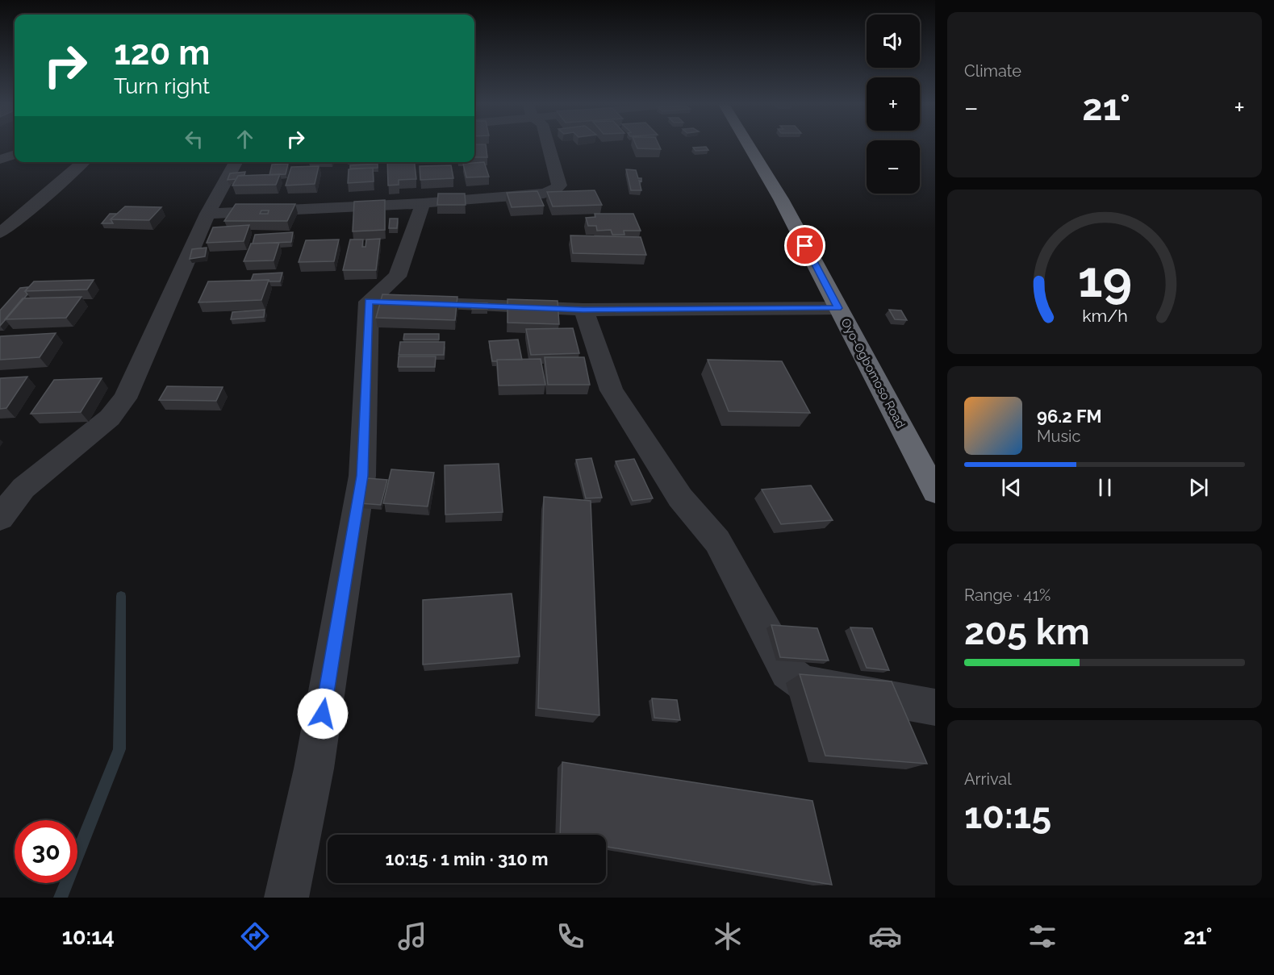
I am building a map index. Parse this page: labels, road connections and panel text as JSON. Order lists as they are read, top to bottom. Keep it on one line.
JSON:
{"streets":{"highway":["Oyo-Ogbomoso Road"]},"page":{"tile":["Climate",["Range · 41%","205 km"],["Arrival","10:15"]],"map_buttons":["+","−"],"turn":["120 m","Turn right"],"heat":["−","21°","+"],"song":["96.2 FM","Music"],"limit":"30","trip":"10:15 · 1 min · 310 m","tabs":["10:14","21°"],"gauge":["19","km/h"]}}
